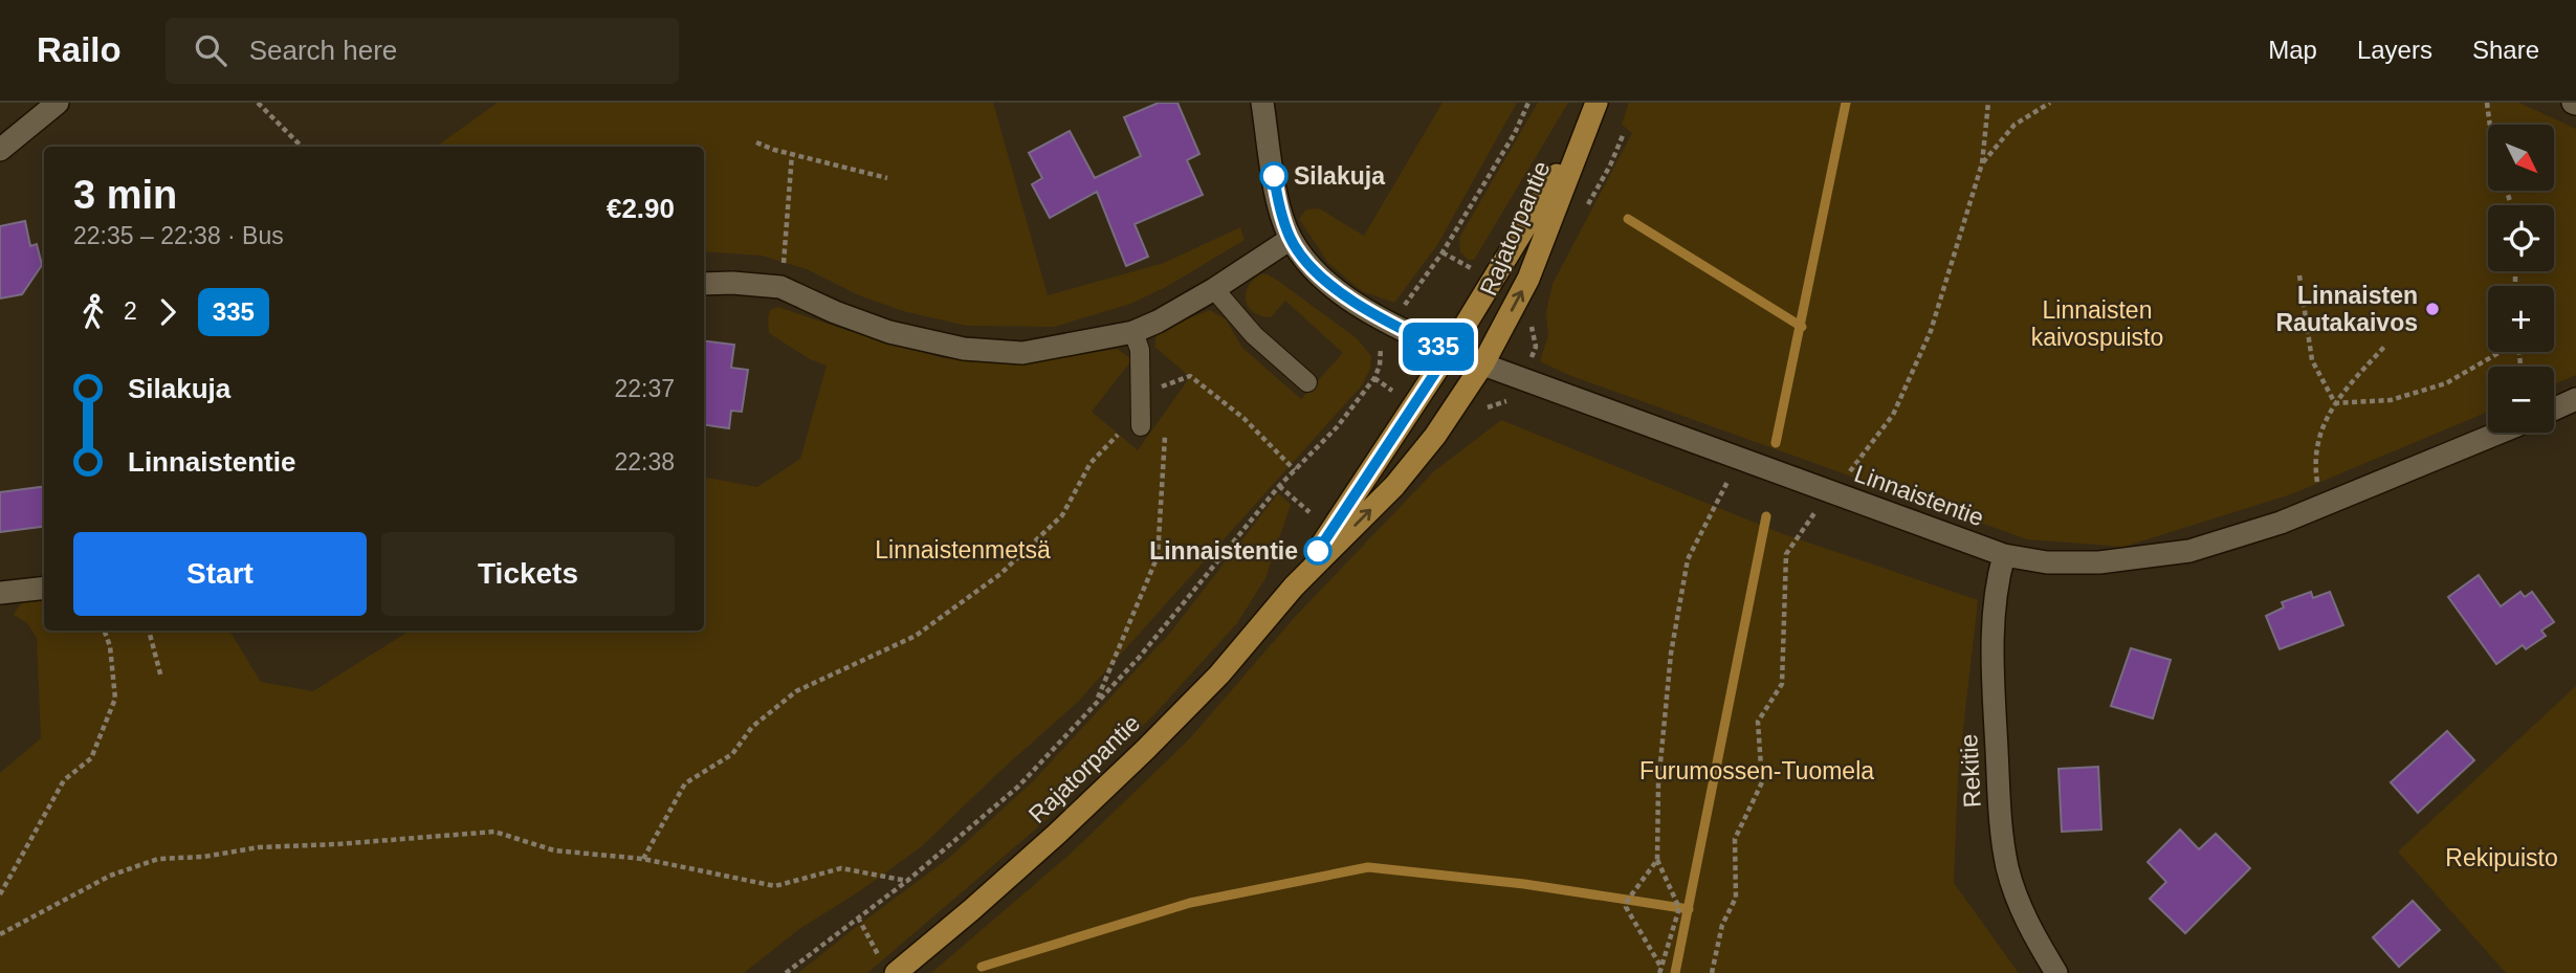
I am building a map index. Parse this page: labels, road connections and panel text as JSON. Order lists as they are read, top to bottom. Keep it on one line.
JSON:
{"streets":{"main road":["Rajatorpantie"],"street":["Linnaistentie","Rekitie"]},"crossings":[["Rajatorpantie","Linnaistentie"],["Linnaistentie","Rekitie"]],"parks":["Linnaisten kaivospuisto","Linnaistenmetsä","Furumossen-Tuomela","Rekipuisto"],"places":["Silakuja","Linnaisten Rautakaivos","Linnaistentie"],"lines":["bus line 335"],"north":"bottom right","page":{"header":"Railo","search":"Search here","nav":["Map","Layers","Share"],"on_map":"335","map_buttons":["+","−"],"heading":["3 min","22:35 – 22:38 · Bus","€2.90"],"legs":["2","335"],"list":[{"name":"Silakuja","value":"22:37"},{"name":"Linnaistentie","value":"22:38"}],"buttons":["Start","Tickets"]}}
